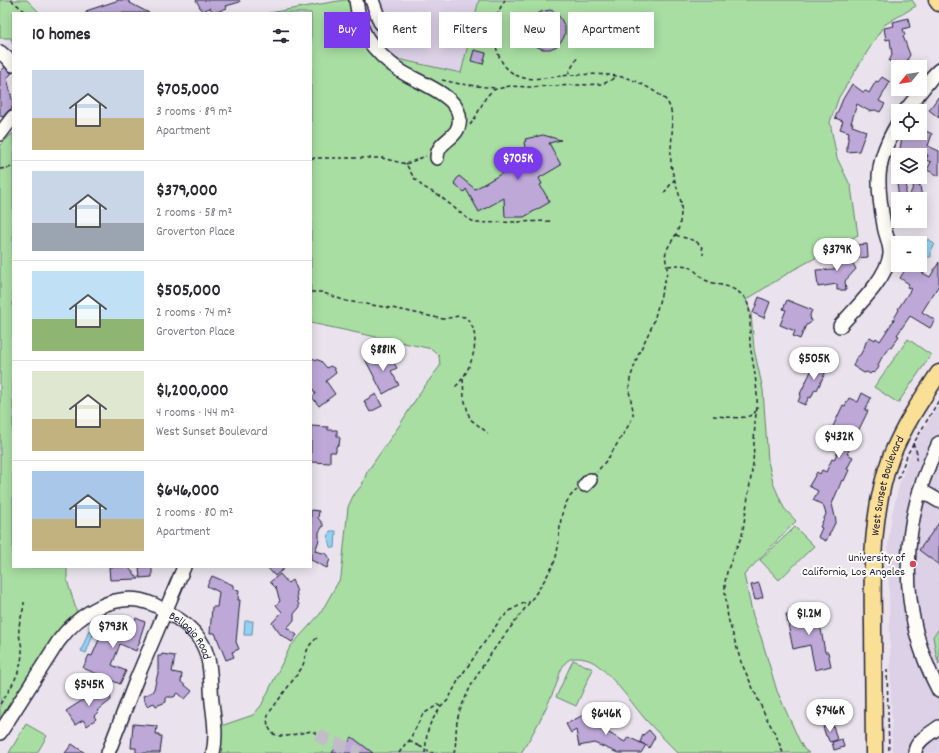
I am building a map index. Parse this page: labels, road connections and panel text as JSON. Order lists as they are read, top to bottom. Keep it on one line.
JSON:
{"streets":{"main road":["West Sunset Boulevard"],"street":["Bellagio Road"]},"places":["University of California, Los Angeles"],"north":"bottom left","page":{"chip":["Buy","Rent","Filters","New","Apartment"],"heading":"10 homes","map_buttons":["+","−"],"list":[{"name":"$705,000","note":"3 rooms · 89 m² · Apartment"},{"name":"$379,000","note":"2 rooms · 58 m² · Groverton Place"},{"name":"$505,000","note":"2 rooms · 74 m² · Groverton Place"},{"name":"$1,200,000","note":"4 rooms · 144 m² · West Sunset Boulevard"},{"name":"$646,000","note":"2 rooms · 80 m² · Apartment"}],"price":["$705K","$379K","$881K","$505K","$432K","$1.2M","$793K","$545K","$746K","$646K"]}}
